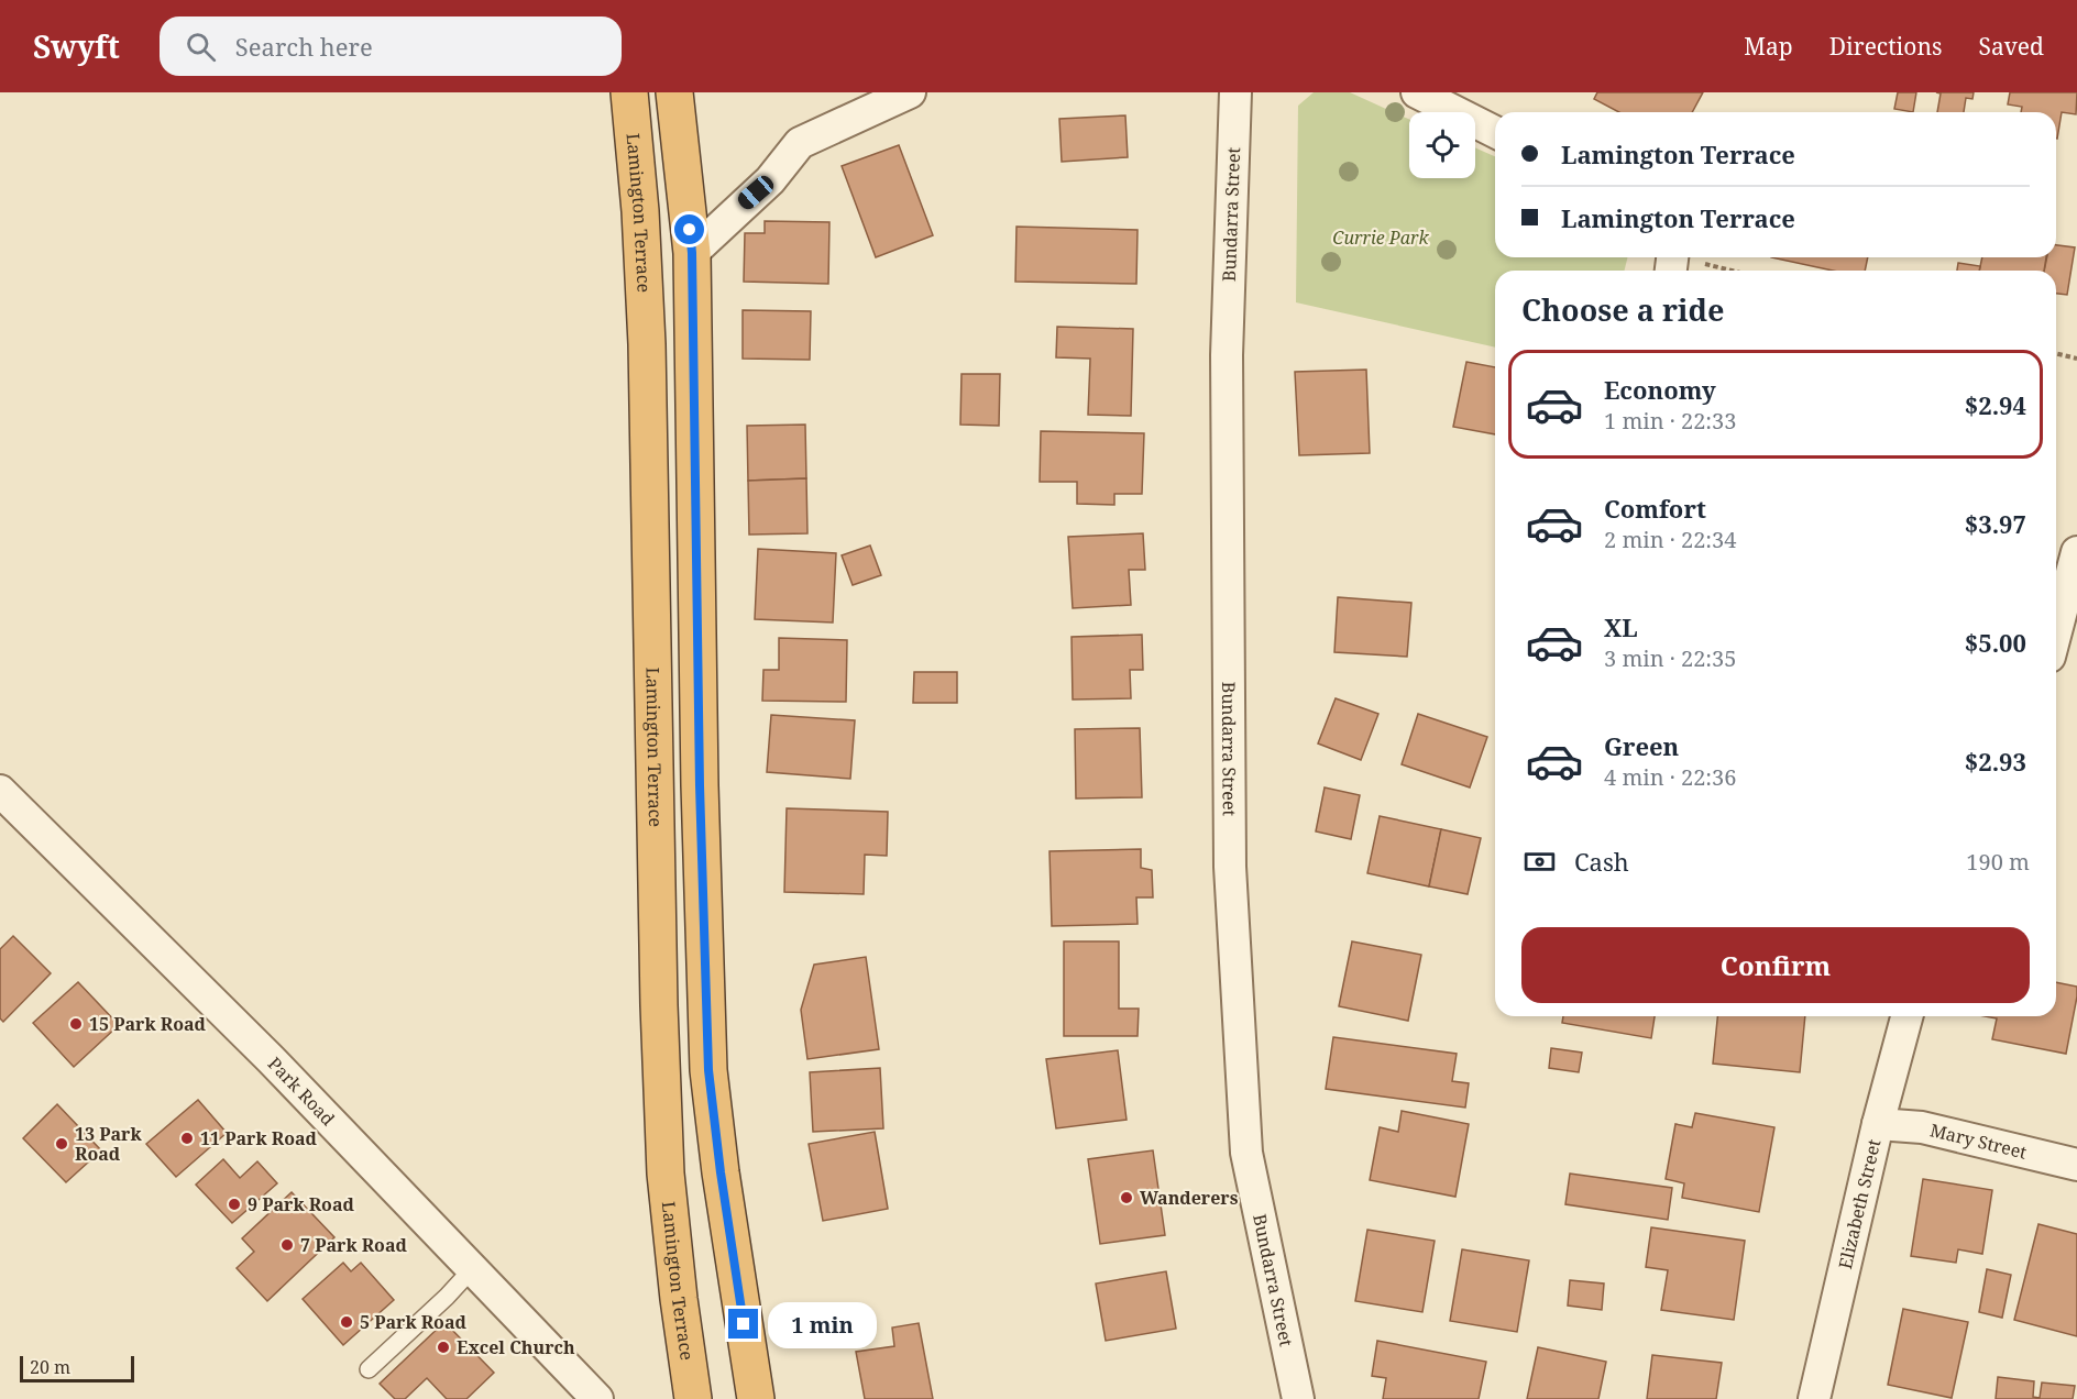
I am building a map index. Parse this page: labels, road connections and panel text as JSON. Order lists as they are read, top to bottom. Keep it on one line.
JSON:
{"streets":{"highway":["Lamington Terrace"],"street":["Bundarra Street","Park Road","Mary Street","Elizabeth Street"]},"crossings":[["Mary Street","Elizabeth Street"]],"parks":["Currie Park"],"places":["15 Park Road","11 Park Road","13 Park Road","Wanderers","9 Park Road","7 Park Road","5 Park Road","Excel Church"],"scale_bar":"20 m","page":{"header":"Swyft","search":"Search here","nav":["Map","Directions","Saved"],"banner":["Lamington Terrace","Lamington Terrace"],"heading":"Choose a ride","list":[{"name":"Economy","note":"1 min · 22:33","value":"$2.94"},{"name":"Comfort","note":"2 min · 22:34","value":"$3.97"},{"name":"XL","note":"3 min · 22:35","value":"$5.00"},{"name":"Green","note":"4 min · 22:36","value":"$2.93"}],"pay":["Cash","190 m"],"buttons":"Confirm","bubble":"1 min","scale":"20 m"}}
